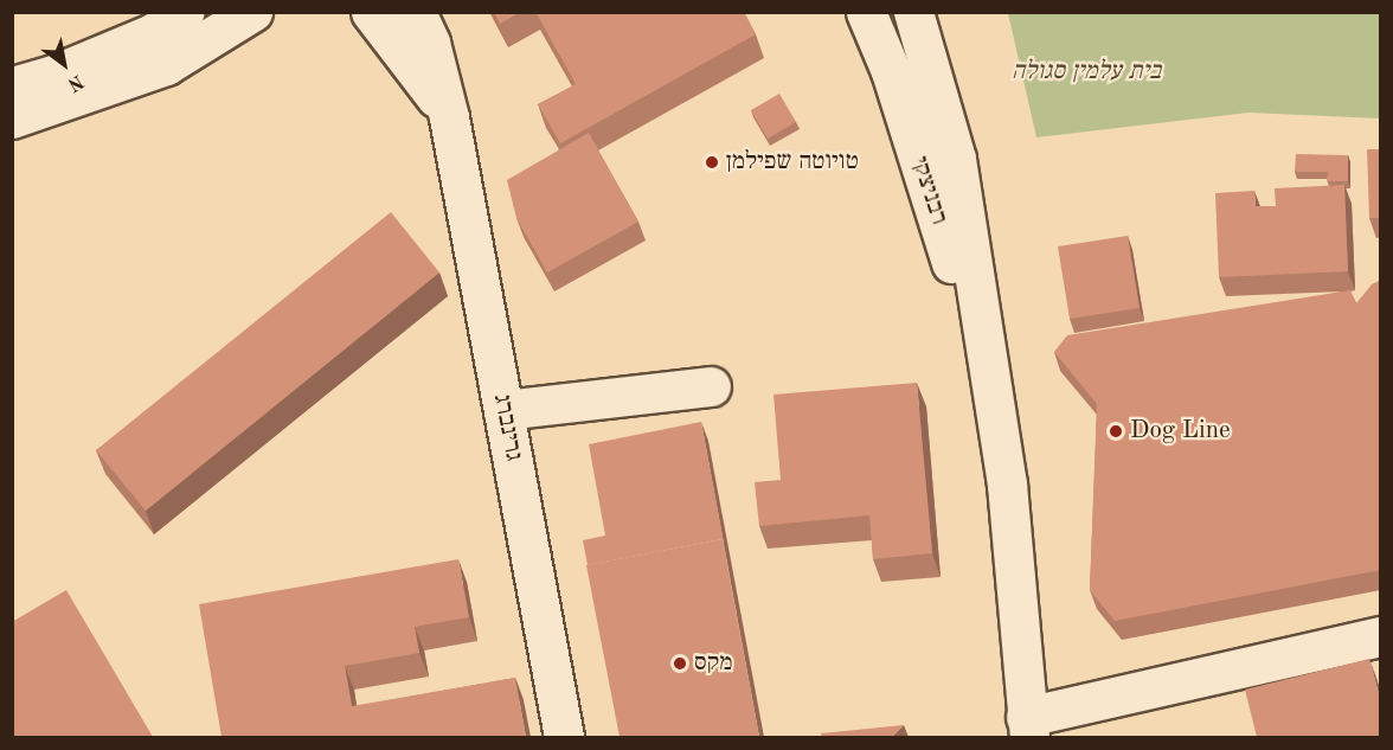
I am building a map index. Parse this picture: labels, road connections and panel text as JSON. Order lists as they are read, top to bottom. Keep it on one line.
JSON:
{"streets":{"street":["רבניצקי","גרינברג"]},"parks":["בית עלמין סגולה"],"places":["טויוטה שפילמן","Dog Line","מקס"],"north":"bottom right"}
